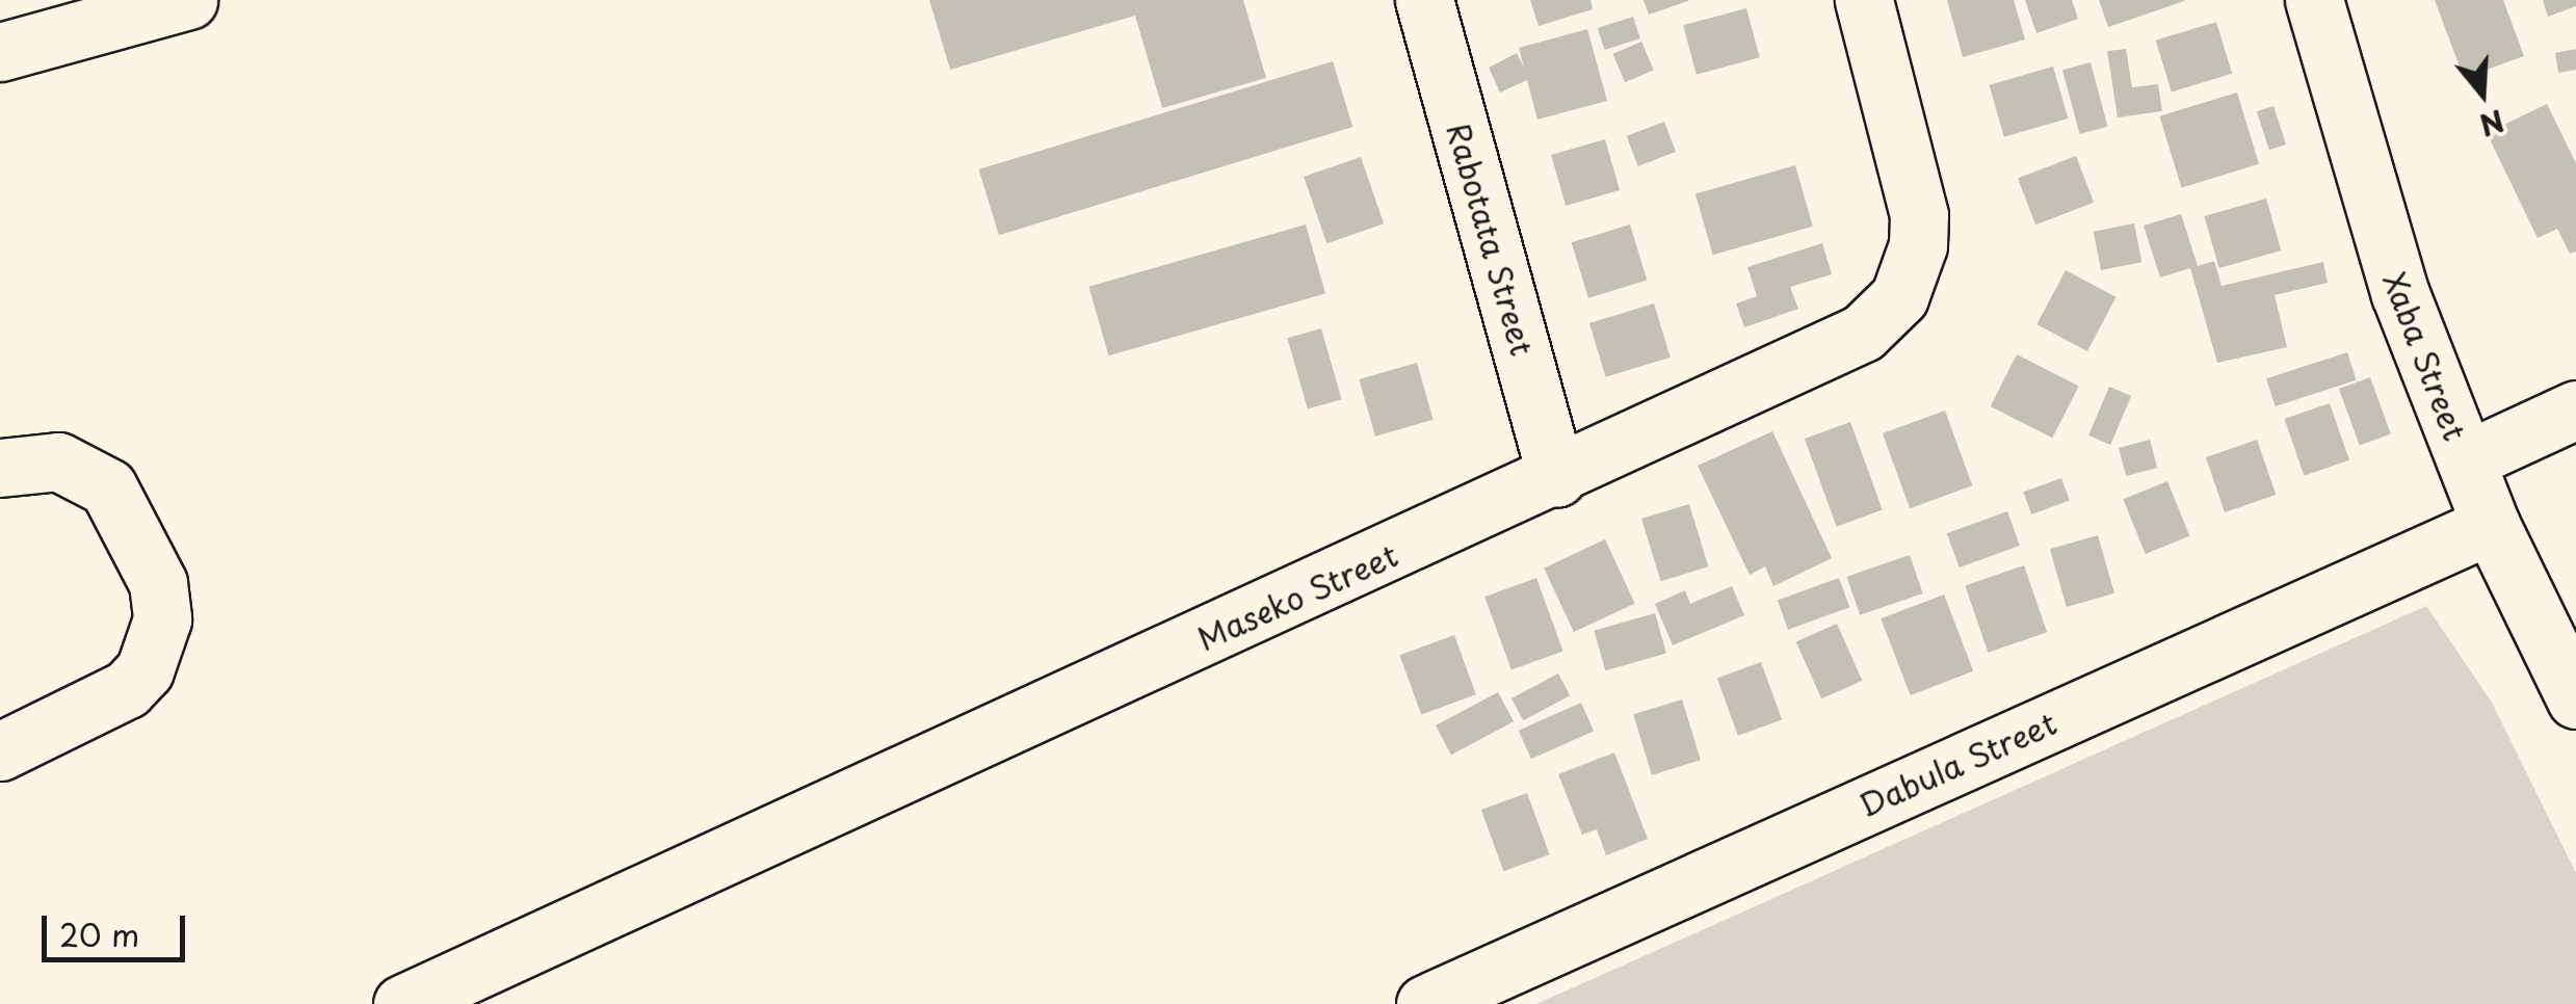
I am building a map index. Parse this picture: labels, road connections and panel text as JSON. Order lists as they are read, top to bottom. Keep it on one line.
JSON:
{"streets":{"street":["Rabotata Street","Xaba Street","Maseko Street","Dabula Street"]},"crossings":[["Rabotata Street","Maseko Street"],["Xaba Street","Dabula Street"]],"scale_bar":"20 m","north":"bottom"}
